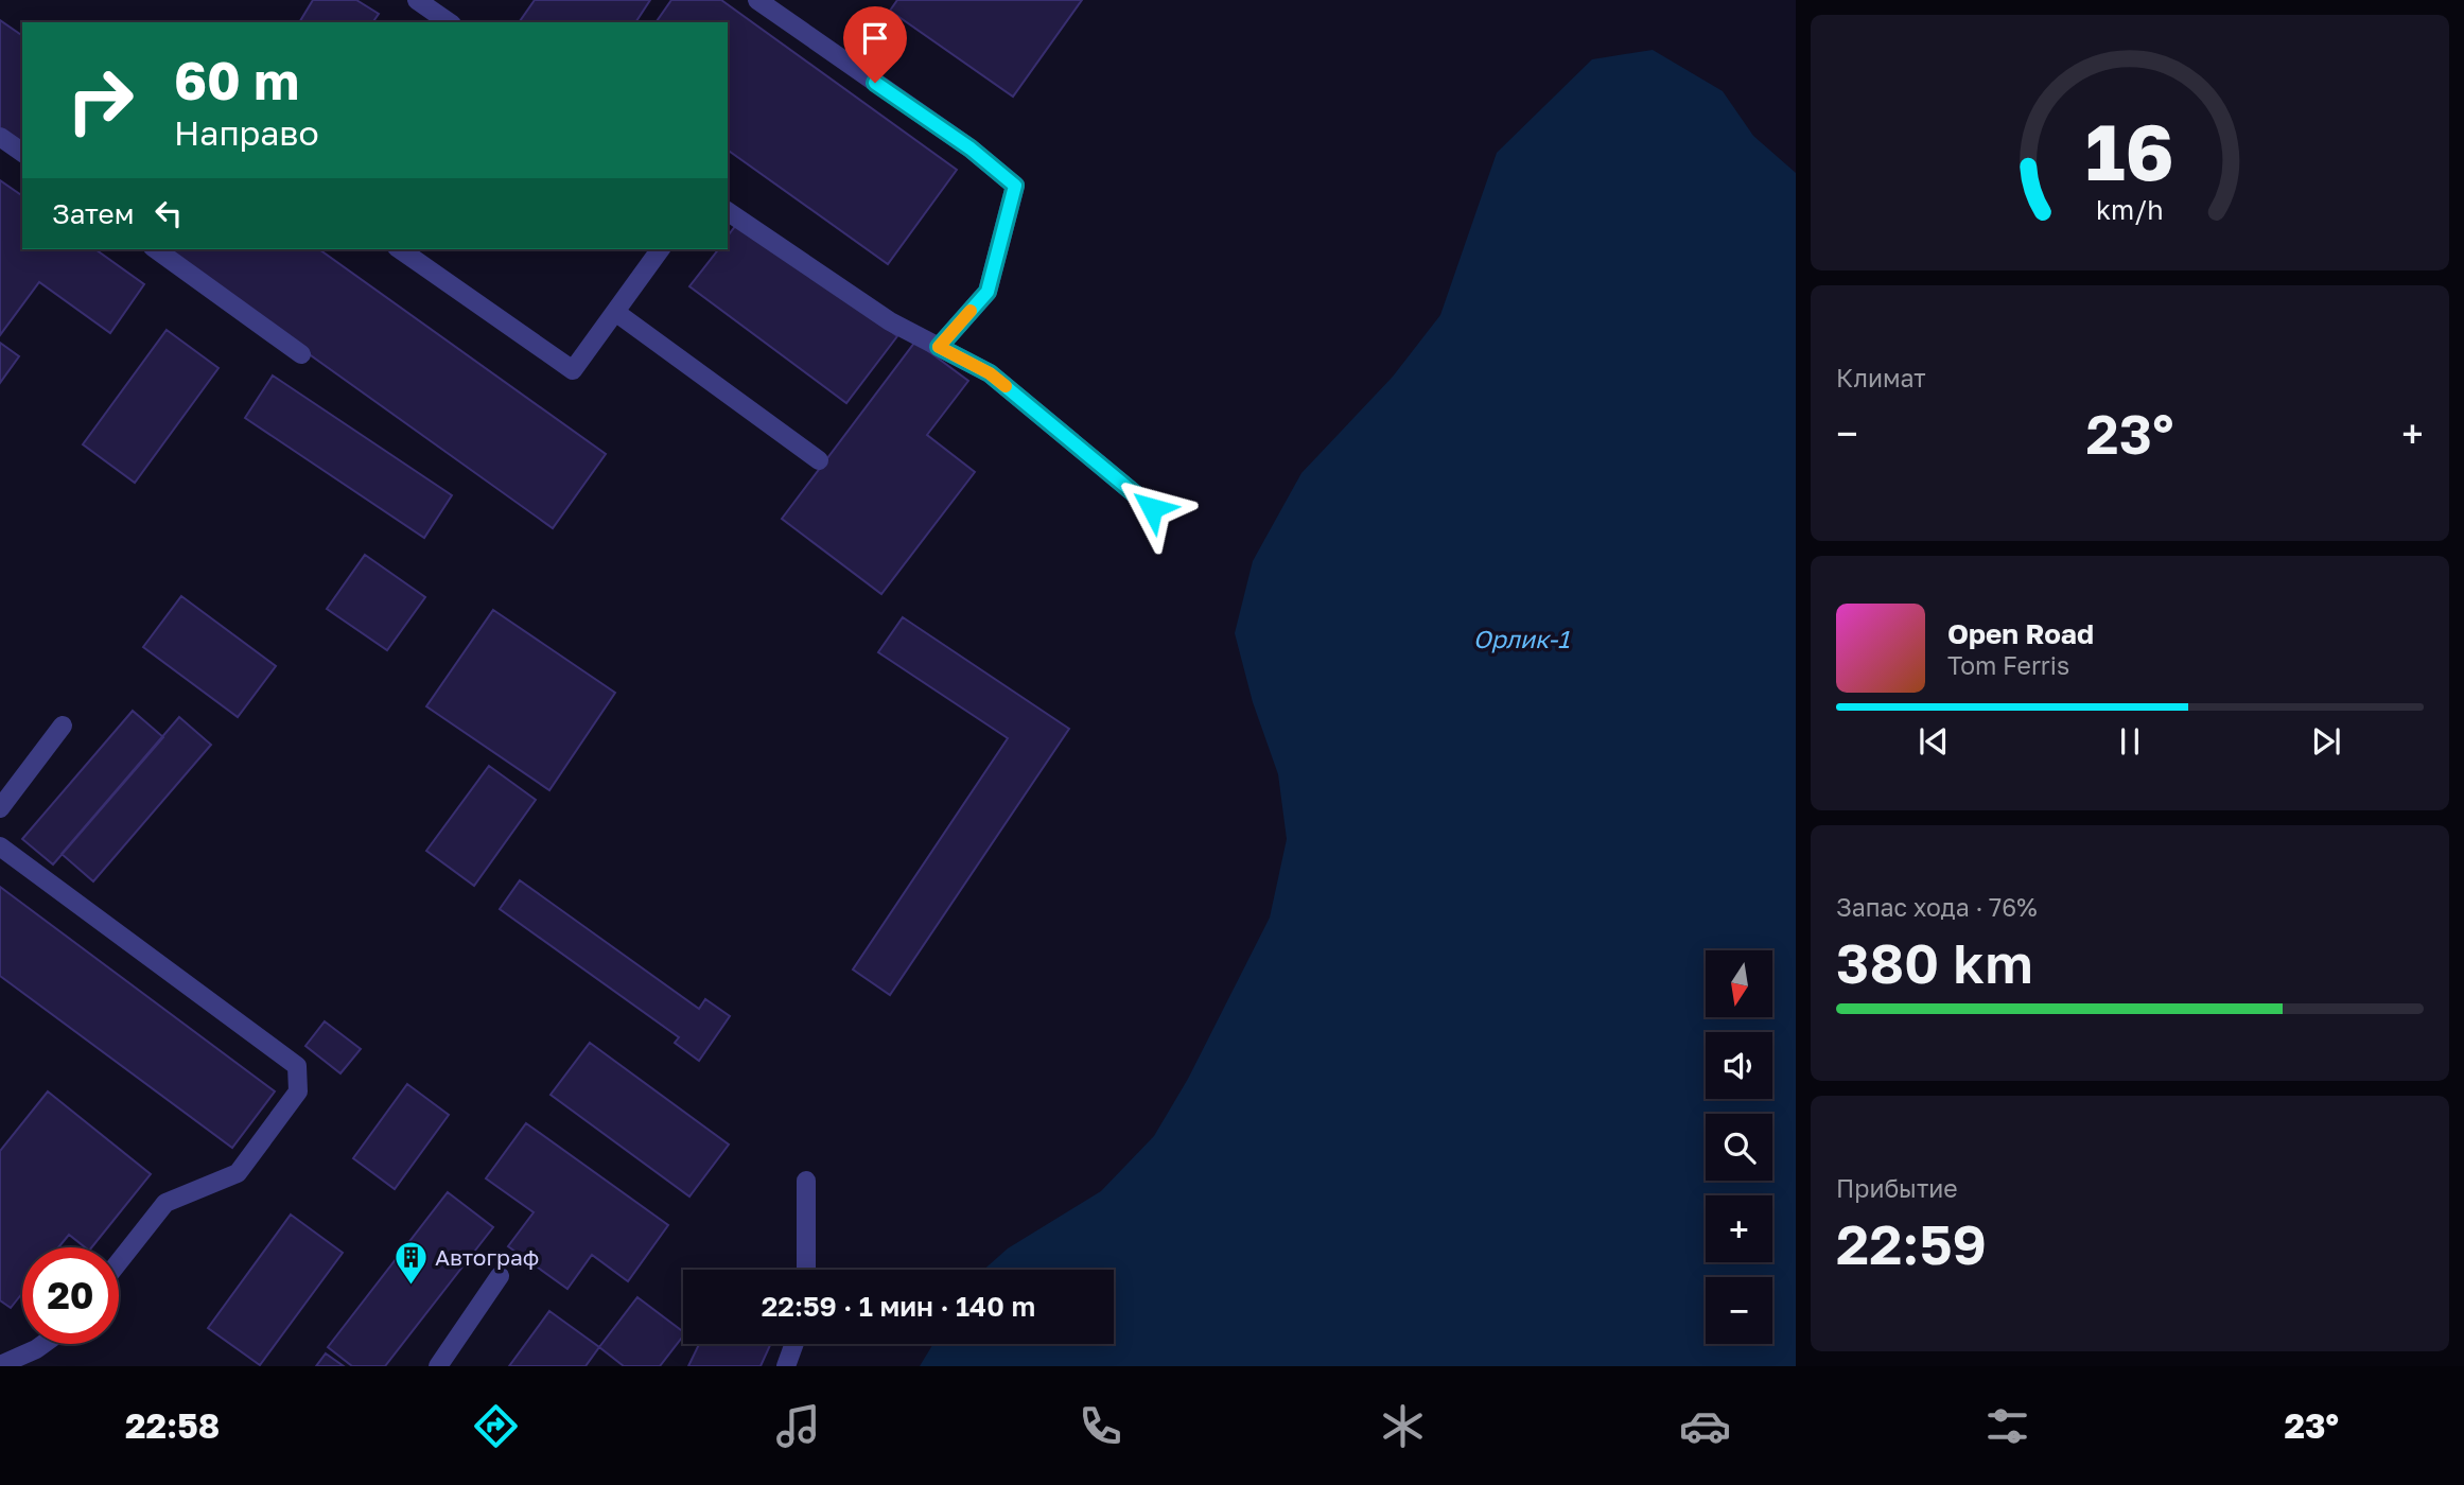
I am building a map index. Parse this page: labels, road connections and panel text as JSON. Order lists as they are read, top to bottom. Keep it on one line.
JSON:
{"water":["Орлик-1"],"places":{"building":["Автограф"]},"north":"bottom","page":{"turn":["60 m","Направо"],"then":"Затем","tile":["Климат",["Запас хода · 76%","380 km"],["Прибытие","22:59"]],"heat":["−","23°","+"],"song":["Open Road","Tom Ferris"],"map_buttons":["+","−"],"limit":"20","trip":"22:59 · 1 мин · 140 m","tabs":["22:58","23°"],"gauge":["16","km/h"]}}
